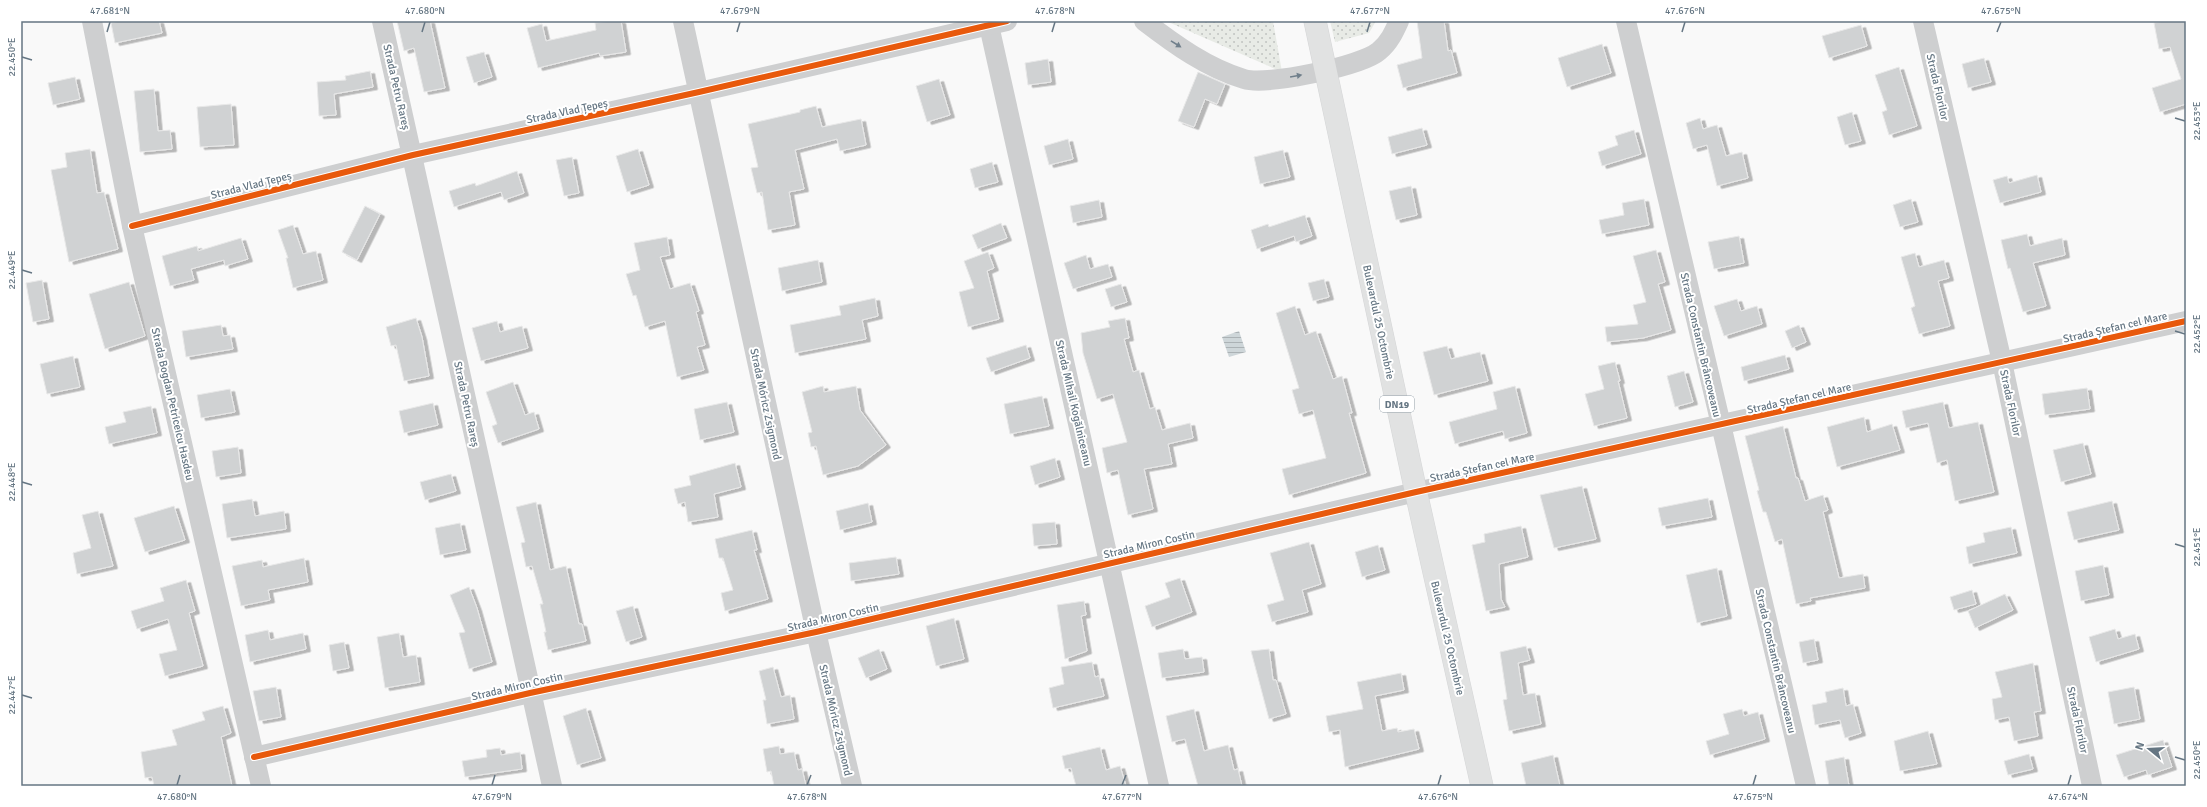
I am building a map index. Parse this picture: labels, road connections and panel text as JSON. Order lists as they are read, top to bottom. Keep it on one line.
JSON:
{"streets":{"main road":["Bulevardul 25 Octombrie","DN19"],"street":["Strada Petru Rareș","Strada Florilor","Strada Vlad Țepeș","Strada Ștefan cel Mare","Strada Constantin Brâncoveanu","Strada Mihail Kogălniceanu","Strada Bogdan Petriceicu Hasdeu","Strada Móricz Zsigmond","Strada Miron Costin"]},"crossings":[["Strada Petru Rareș","Strada Vlad Țepeș"],["Strada Petru Rareș","Strada Miron Costin"],["Strada Florilor","Strada Ștefan cel Mare"],["Strada Vlad Țepeș","Strada Mihail Kogălniceanu"],["Strada Vlad Țepeș","Strada Bogdan Petriceicu Hasdeu"],["Strada Vlad Țepeș","Strada Móricz Zsigmond"],["Bulevardul 25 Octombrie","Strada Ștefan cel Mare"],["Bulevardul 25 Octombrie","Strada Miron Costin"],["Strada Ștefan cel Mare","Strada Constantin Brâncoveanu"],["Strada Ștefan cel Mare","Strada Miron Costin"],["Strada Mihail Kogălniceanu","Strada Miron Costin"],["Strada Bogdan Petriceicu Hasdeu","Strada Miron Costin"],["Strada Móricz Zsigmond","Strada Miron Costin"]],"north":"left","coordinates":["47.681°N","47.680°N","47.679°N","47.678°N","47.677°N","47.676°N","47.675°N","22.450°E","22.453°E","22.449°E","22.452°E","22.448°E","22.451°E","22.447°E","47.674°N"]}
